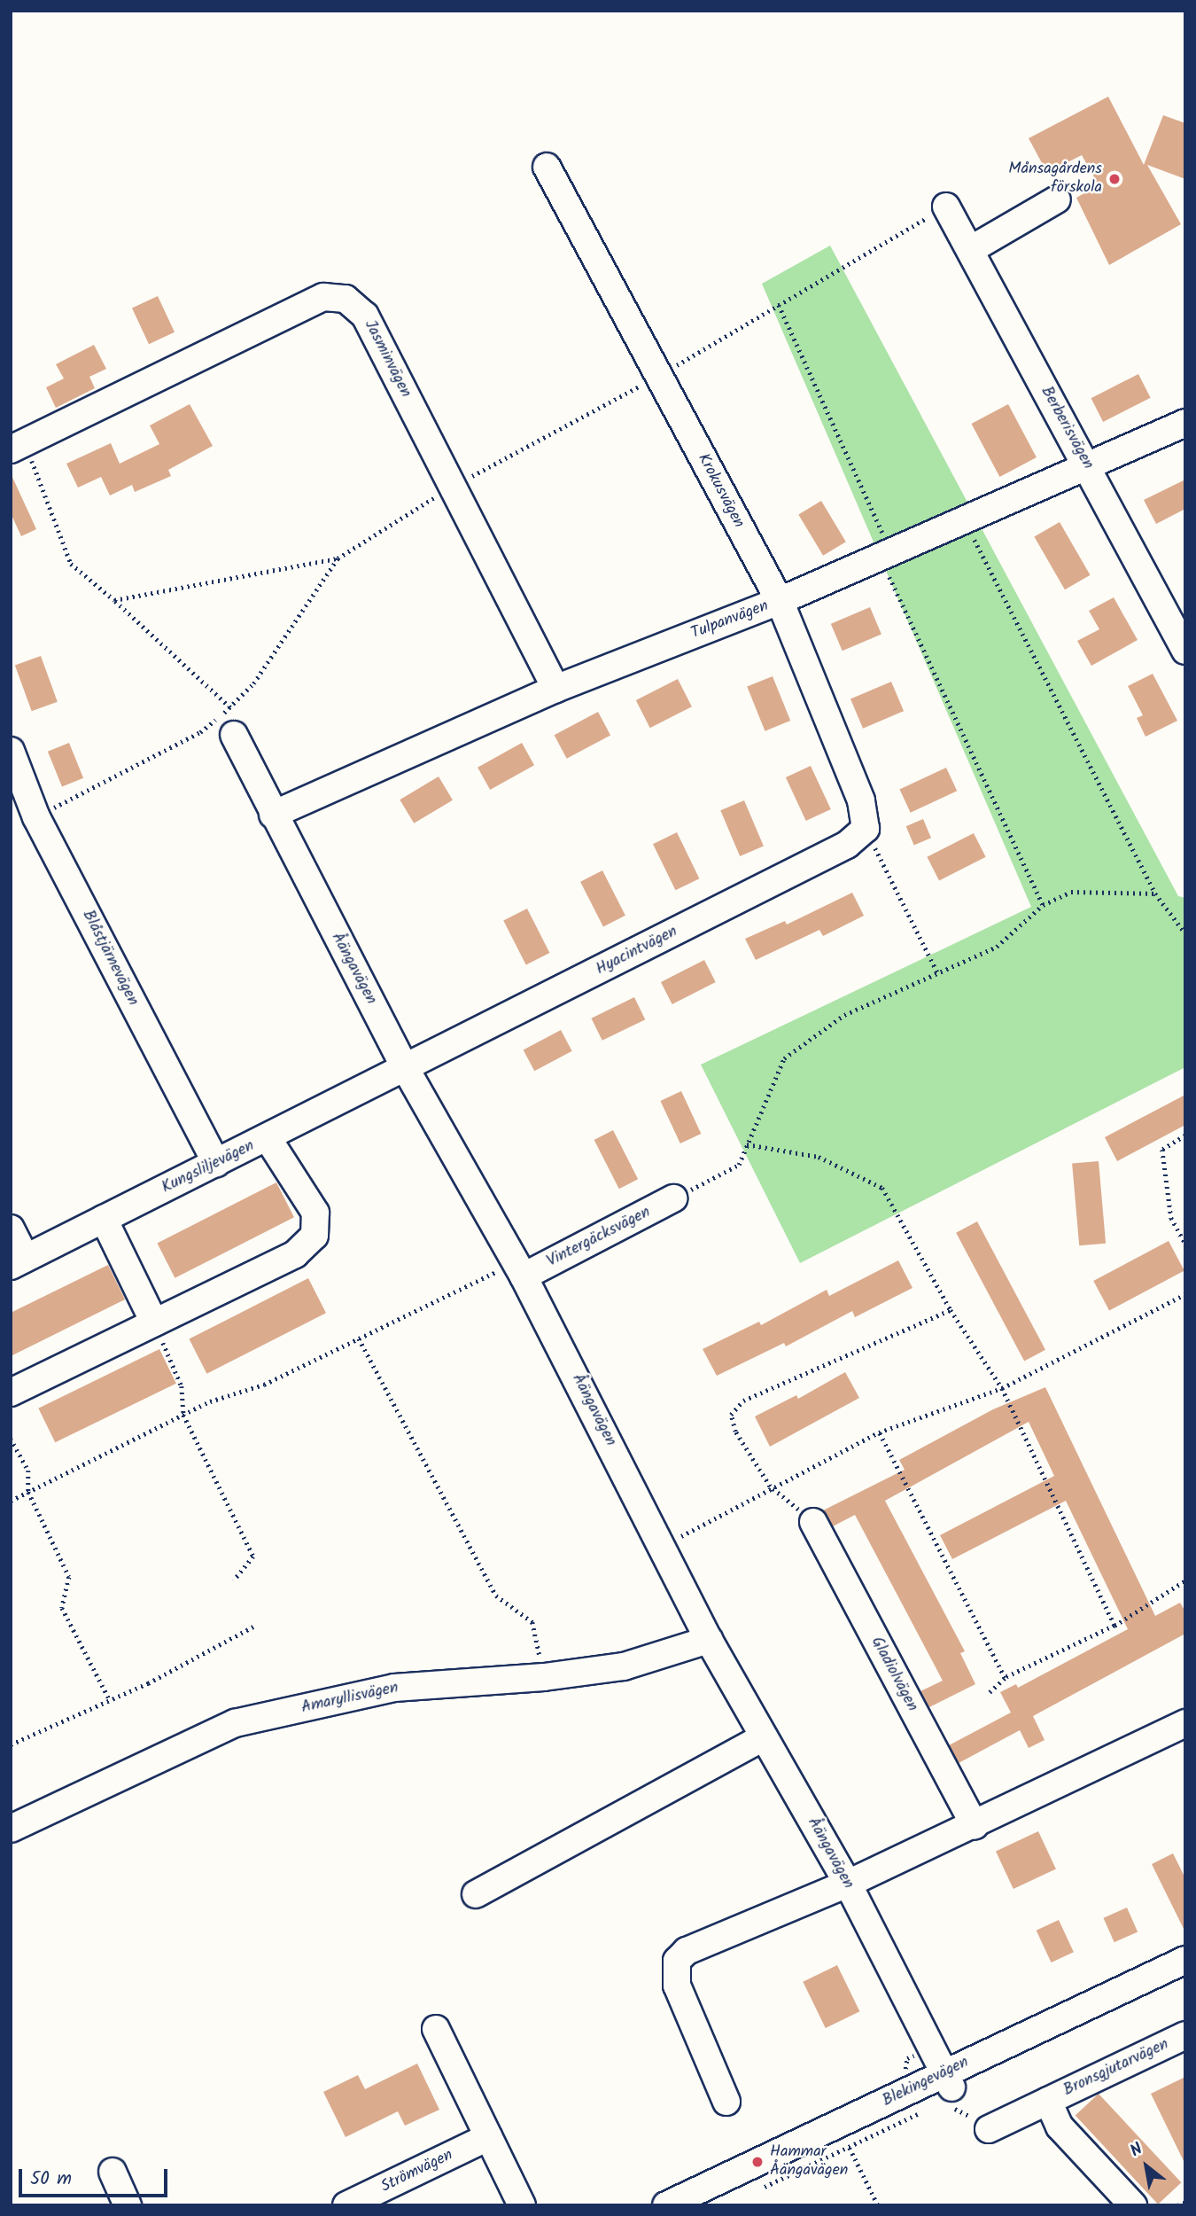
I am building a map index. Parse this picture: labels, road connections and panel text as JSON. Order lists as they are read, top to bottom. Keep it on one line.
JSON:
{"streets":{"street":["Jasminvägen","Berberisvägen","Krokusvägen","Tulpanvägen","Hyacintvägen","Blåstjärnevägen","Åängavägen","Kungsliljevägen","Vintergäcksvägen","Gladiolvägen","Amaryllisvägen","Bronsgjutarvägen","Blekingevägen","Strömvägen"]},"crossings":[["Jasminvägen","Tulpanvägen"],["Berberisvägen","Tulpanvägen"],["Krokusvägen","Tulpanvägen"],["Krokusvägen","Hyacintvägen"],["Tulpanvägen","Åängavägen"],["Hyacintvägen","Åängavägen"],["Hyacintvägen","Kungsliljevägen"],["Blåstjärnevägen","Kungsliljevägen"],["Åängavägen","Kungsliljevägen"],["Åängavägen","Vintergäcksvägen"],["Åängavägen","Amaryllisvägen"],["Åängavägen","Blekingevägen"]],"places":["Månsagårdens förskola","Hammar Åängavägen"],"scale_bar":"50 m","north":"top left"}
